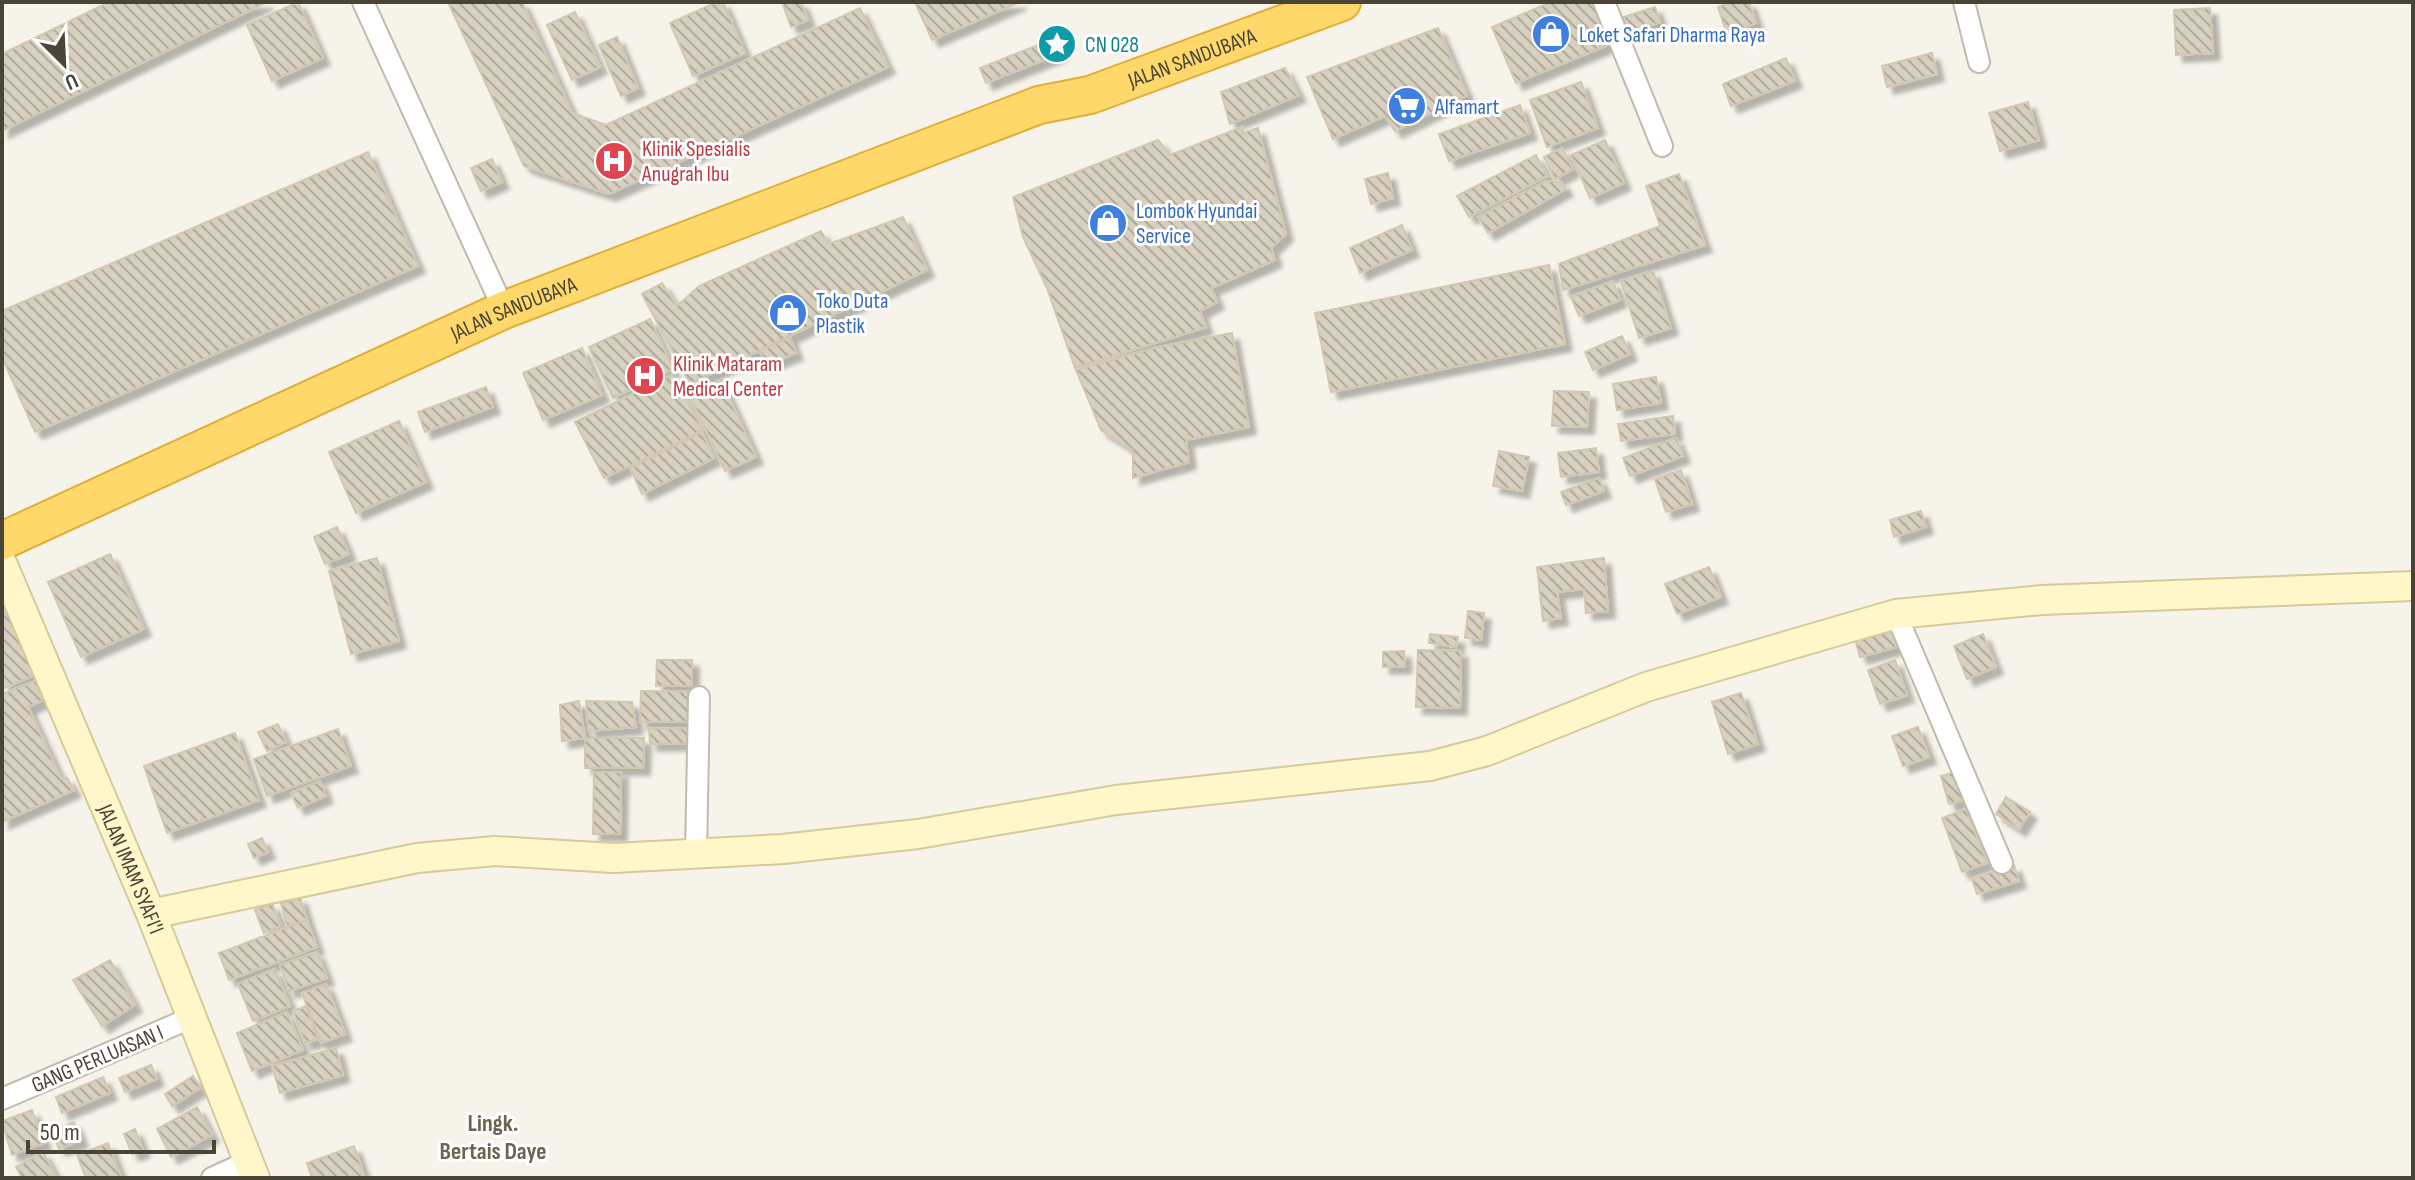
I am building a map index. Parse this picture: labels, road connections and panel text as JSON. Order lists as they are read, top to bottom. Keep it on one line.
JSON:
{"streets":{"highway":["JALAN SANDUBAYA"],"street":["JALAN IMAM SYAFI'I","GANG PERLUASAN I"]},"crossings":[["JALAN IMAM SYAFI'I","GANG PERLUASAN I"]],"districts":["Lingk. Bertais Daye"],"places":{"shop":["Loket Safari Dharma Raya","Lombok Hyundai Service","Toko Duta Plastik"],"place":["CN 028"],"supermarket":["Alfamart"],"hospital":["Klinik Spesialis Anugrah Ibu","Klinik Mataram Medical Center"]},"scale_bar":"50 m","north":"bottom right"}
